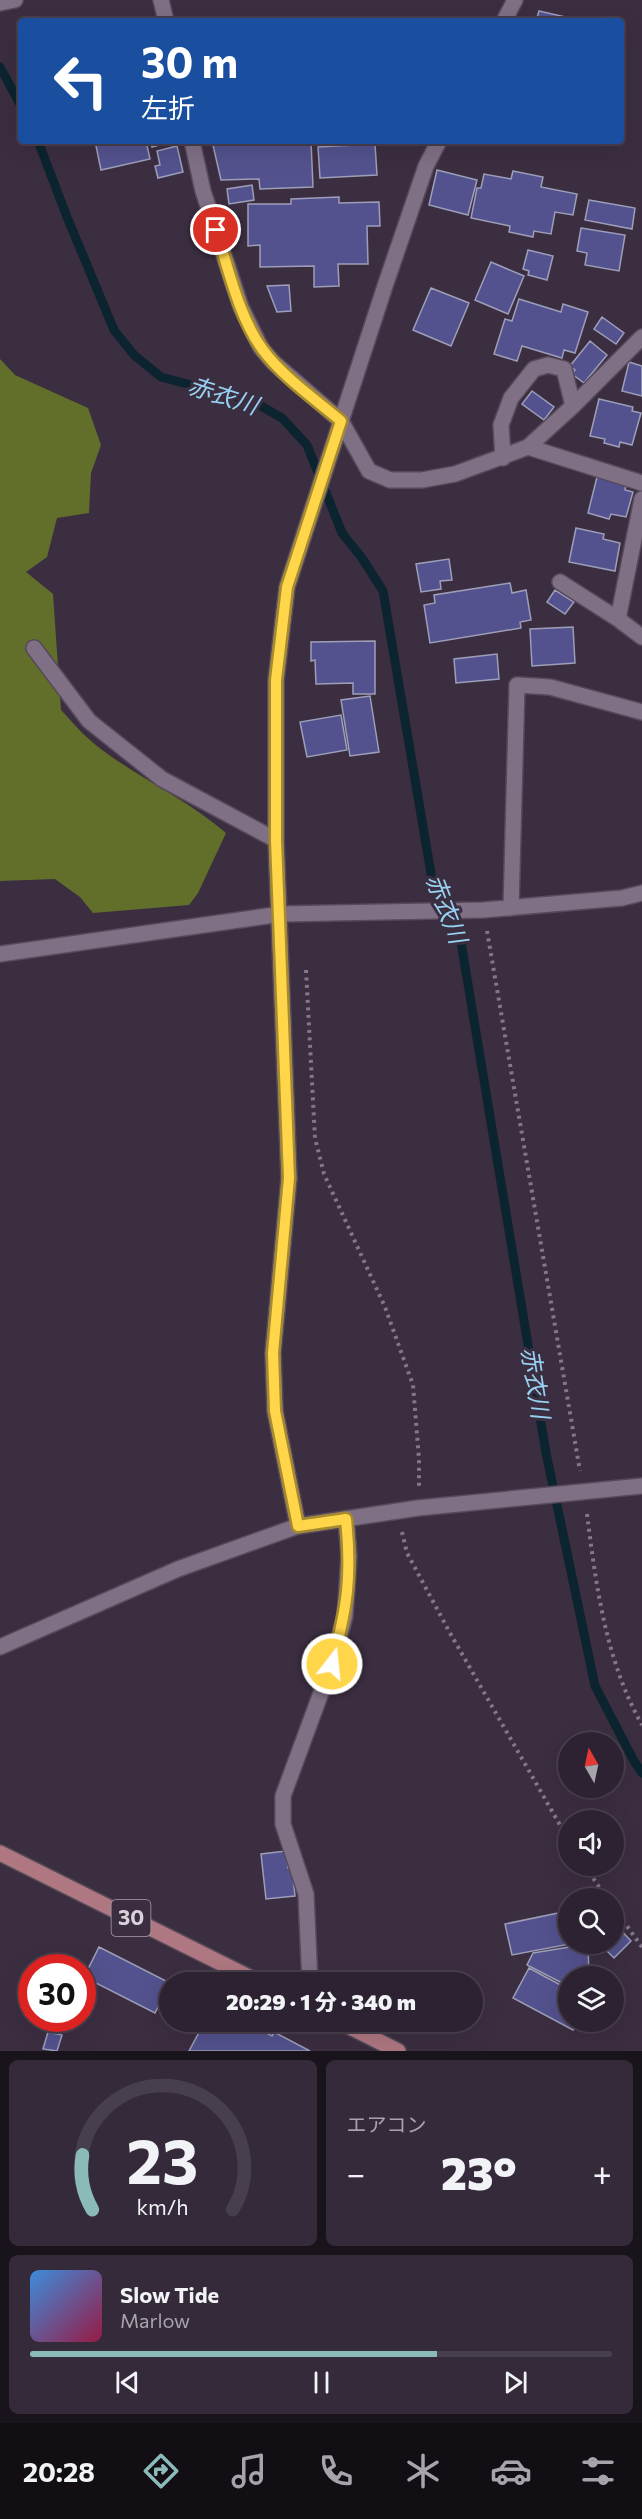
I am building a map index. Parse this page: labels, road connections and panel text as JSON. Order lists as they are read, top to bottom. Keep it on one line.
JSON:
{"streets":{"main road":["30"]},"water":["赤衣川"],"north":"top","page":{"turn":["30 m","左折"],"limit":"30","trip":"20:29 · 1 分 · 340 m","tile":"エアコン","heat":["−","23°","+"],"song":["Slow Tide","Marlow"],"tabs":"20:28","gauge":["23","km/h"]}}
